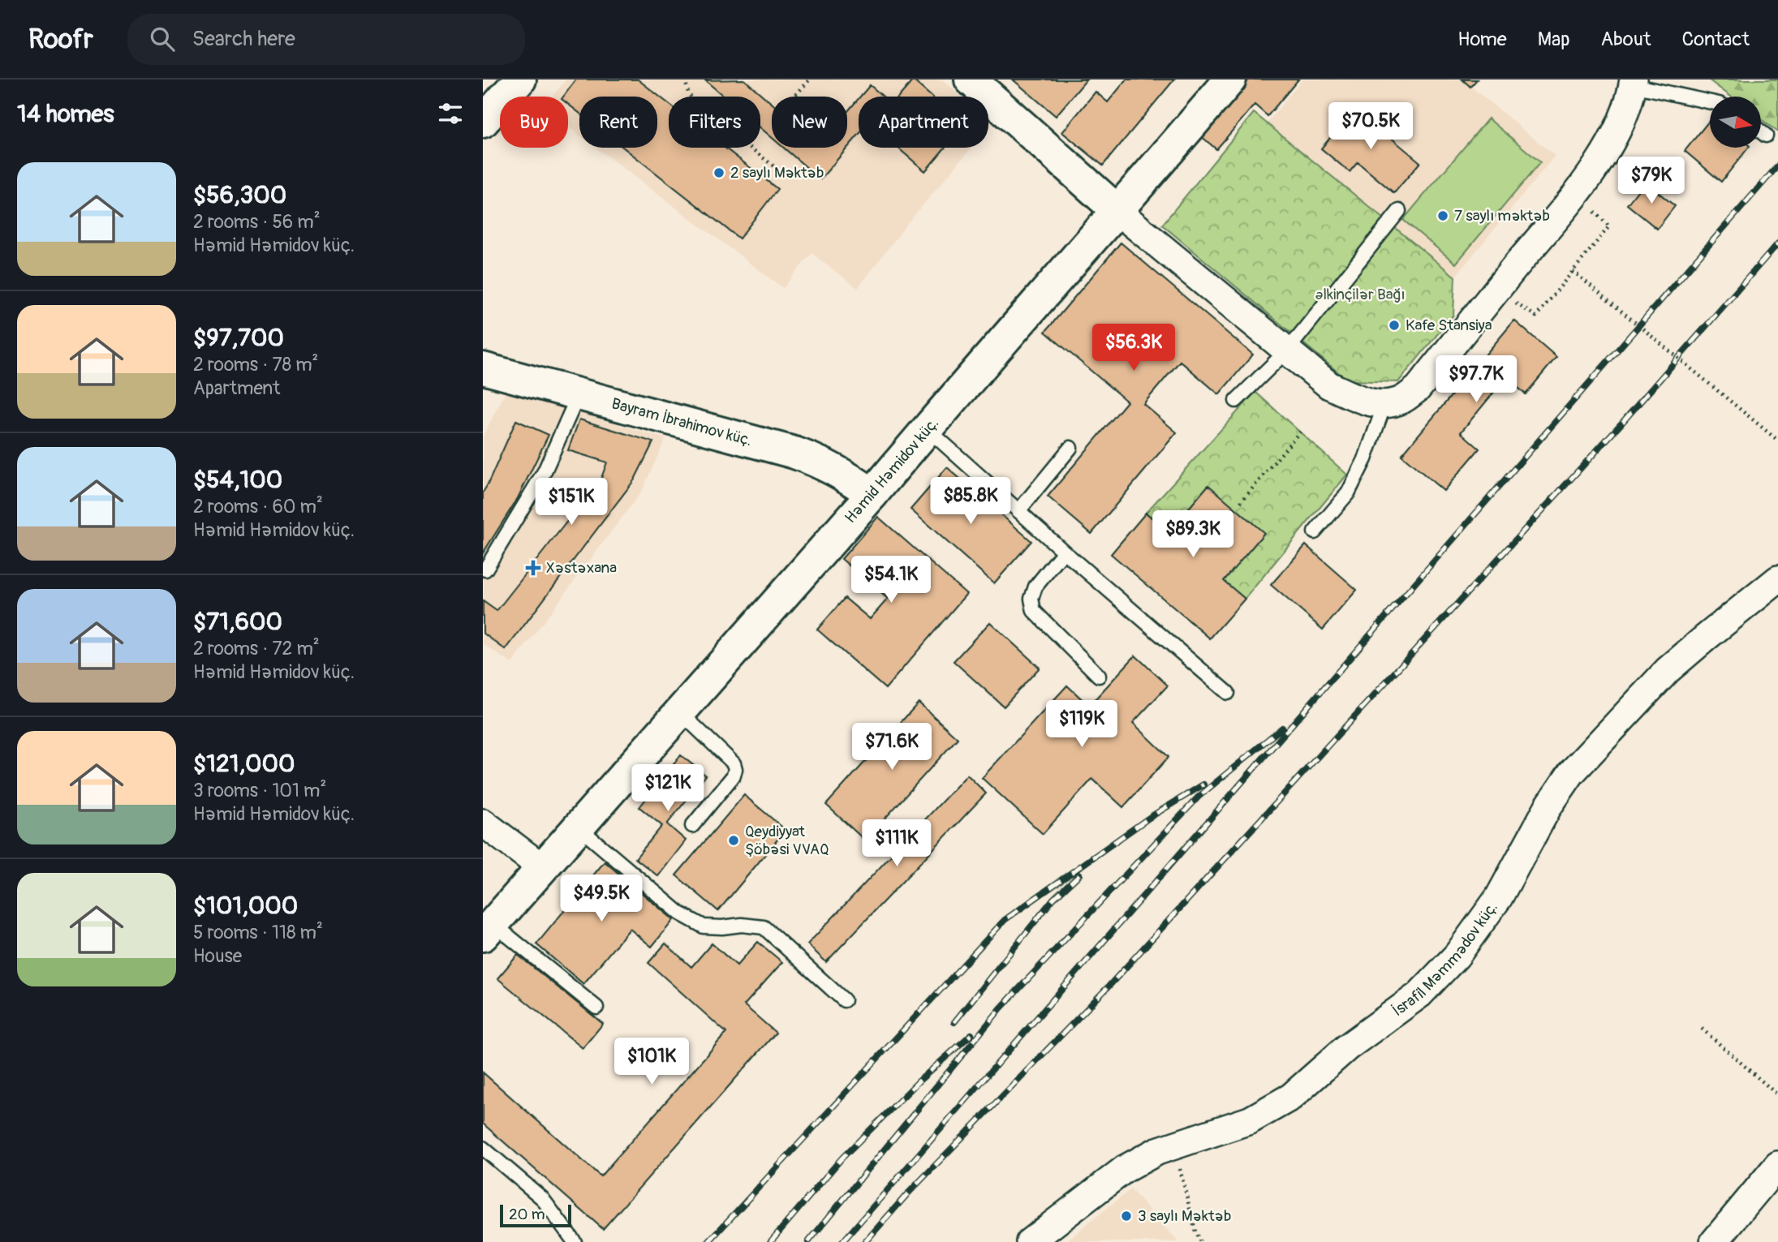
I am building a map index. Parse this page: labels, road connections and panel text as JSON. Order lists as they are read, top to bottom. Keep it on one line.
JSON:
{"streets":{"main road":["Bayram İbrahimov küç.","Həmid Həmidov küç."],"street":["İsrafil Məmmədov küç."]},"crossings":[["Bayram İbrahimov küç.","Həmid Həmidov küç."]],"parks":["Əlkinçilər Bağı"],"places":{"other":["2 saylı Məktəb","7 saylı məktəb","Kafe Stansiya","Qeydiyyat Şöbəsi VVAQ","3 saylı Məktəb"],"health":["Xəstəxana"]},"scale_bar":"20 m","north":"right","page":{"header":"Roofr","search":"Search here","nav":["Home","Map","About","Contact"],"heading":"14 homes","chip":["Buy","Rent","Filters","New","Apartment"],"price":["$70.5K","$79K","$56.3K","$97.7K","$85.8K","$151K","$89.3K","$54.1K","$119K","$71.6K","$121K","$111K","$49.5K","$101K"],"list":[{"name":"$56,300","note":"2 rooms · 56 m² · Həmid Həmidov küç."},{"name":"$97,700","note":"2 rooms · 78 m² · Apartment"},{"name":"$54,100","note":"2 rooms · 60 m² · Həmid Həmidov küç."},{"name":"$71,600","note":"2 rooms · 72 m² · Həmid Həmidov küç."},{"name":"$121,000","note":"3 rooms · 101 m² · Həmid Həmidov küç."},{"name":"$101,000","note":"5 rooms · 118 m² · House"}],"scale":"20 m"}}
